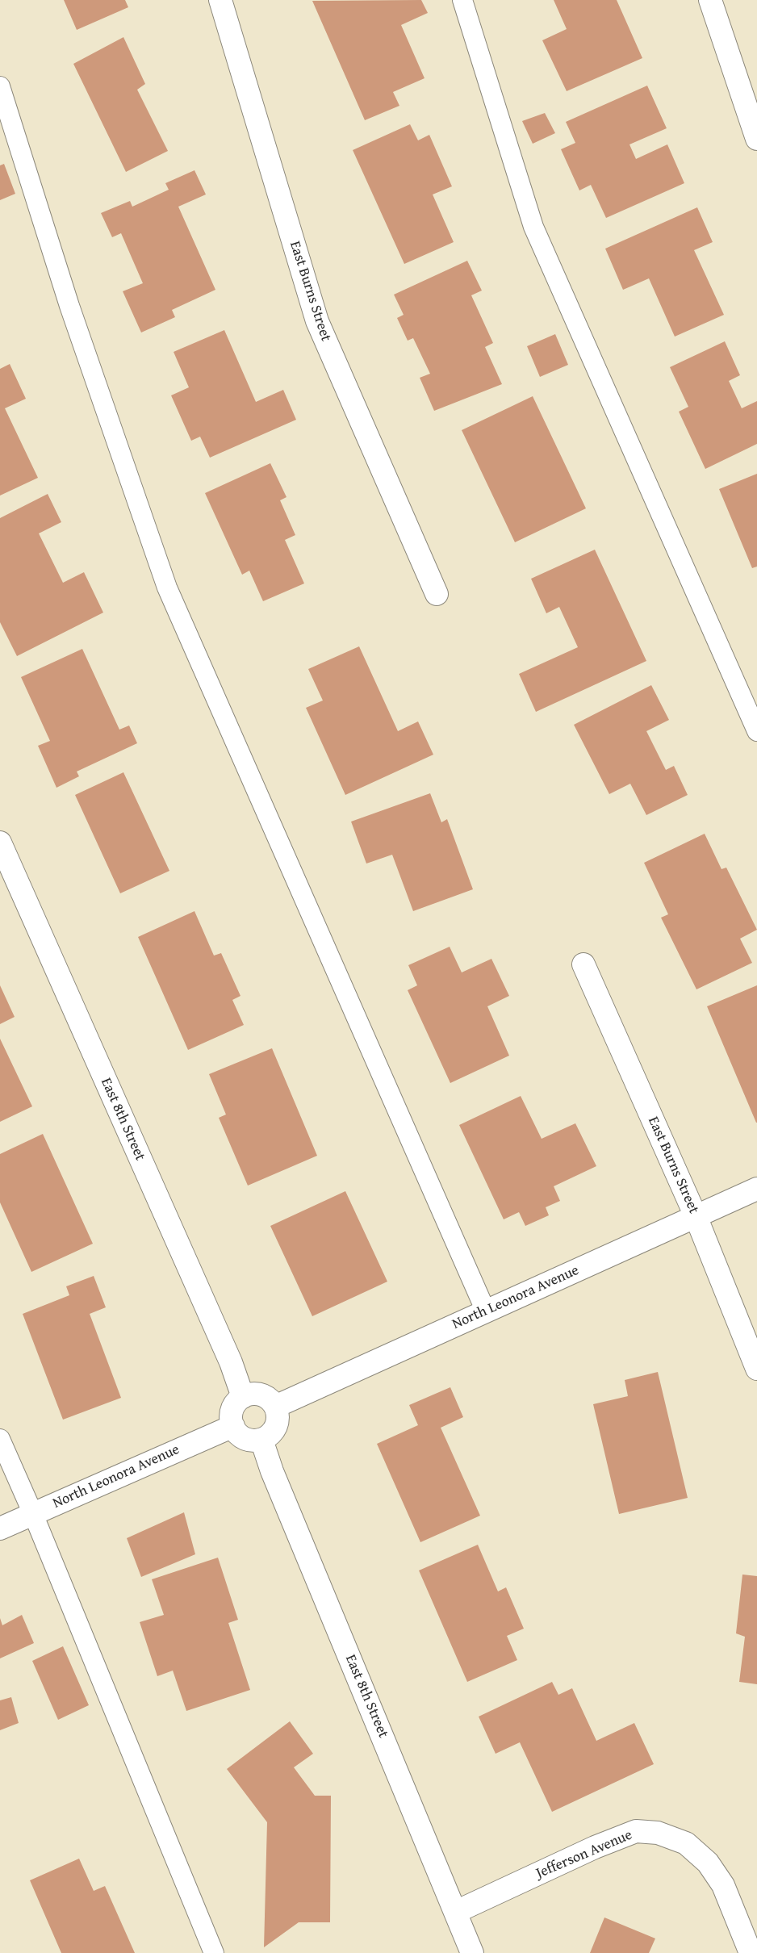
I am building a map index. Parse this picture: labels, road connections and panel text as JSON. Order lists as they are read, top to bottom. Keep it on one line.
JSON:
{"streets":{"street":["East Burns Street","East 8th Street","North Leonora Avenue","Jefferson Avenue"]},"crossings":[["East Burns Street","North Leonora Avenue"],["East 8th Street","North Leonora Avenue"],["East 8th Street","Jefferson Avenue"]]}
